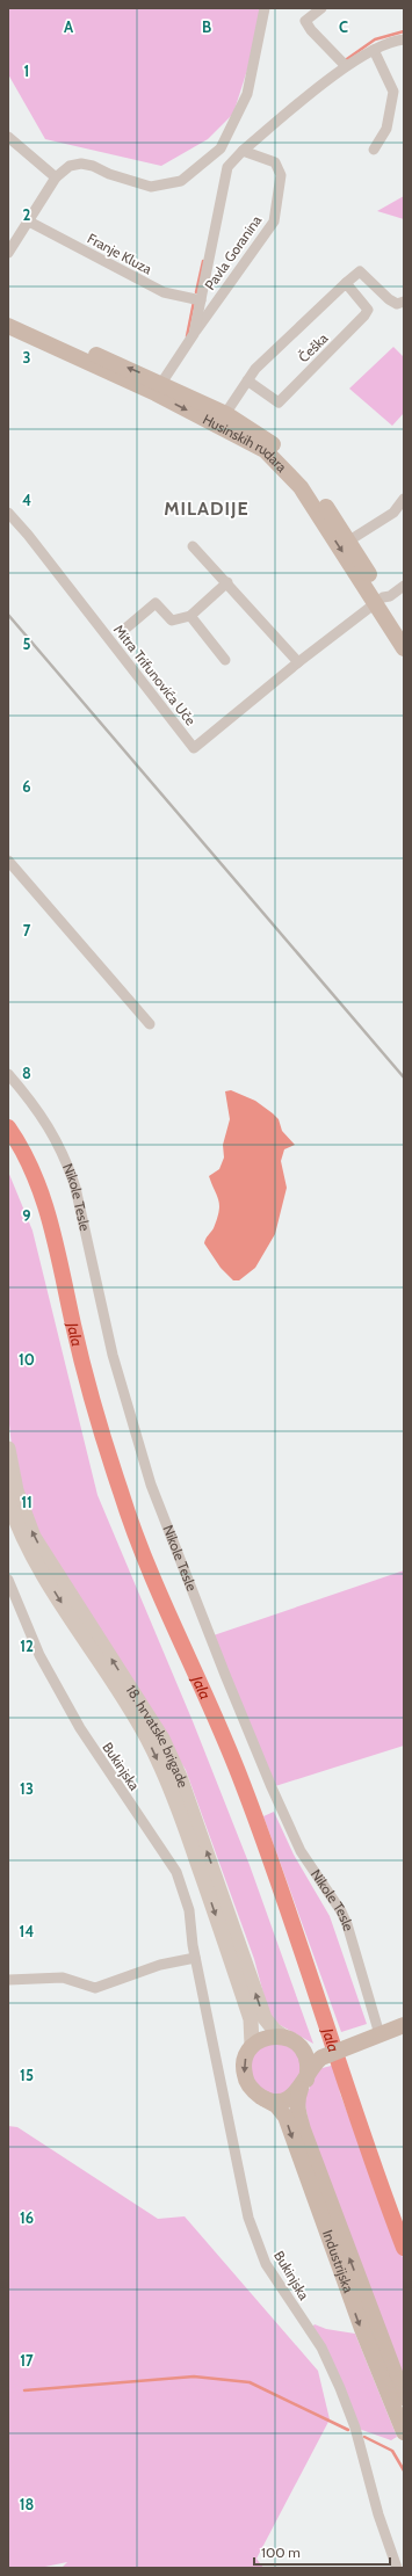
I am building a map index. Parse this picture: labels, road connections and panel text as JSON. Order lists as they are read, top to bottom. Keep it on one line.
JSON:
{"streets":{"main road":["Husinskih rudara","18. hrvatske brigade","Industrijska"],"street":["Pavla Goranina","Franje Kluza","Češka","Mitra Trifunovića Uče","Nikole Tesle","Bukinjska"]},"crossings":[["Pavla Goranina","Franje Kluza"],["Pavla Goranina","Husinskih rudara"],["Češka","Husinskih rudara"],["Husinskih rudara","Mitra Trifunovića Uče"],["18. hrvatske brigade","Industrijska"]],"districts":["MILADIJE"],"water":["Jala"],"scale_bar":"100 m","grid":{"columns":["A","B","C"],"rows":["1","2","3","4","5","6","7","8","9","10","11","12","13","14","15","16","17","18"]}}
